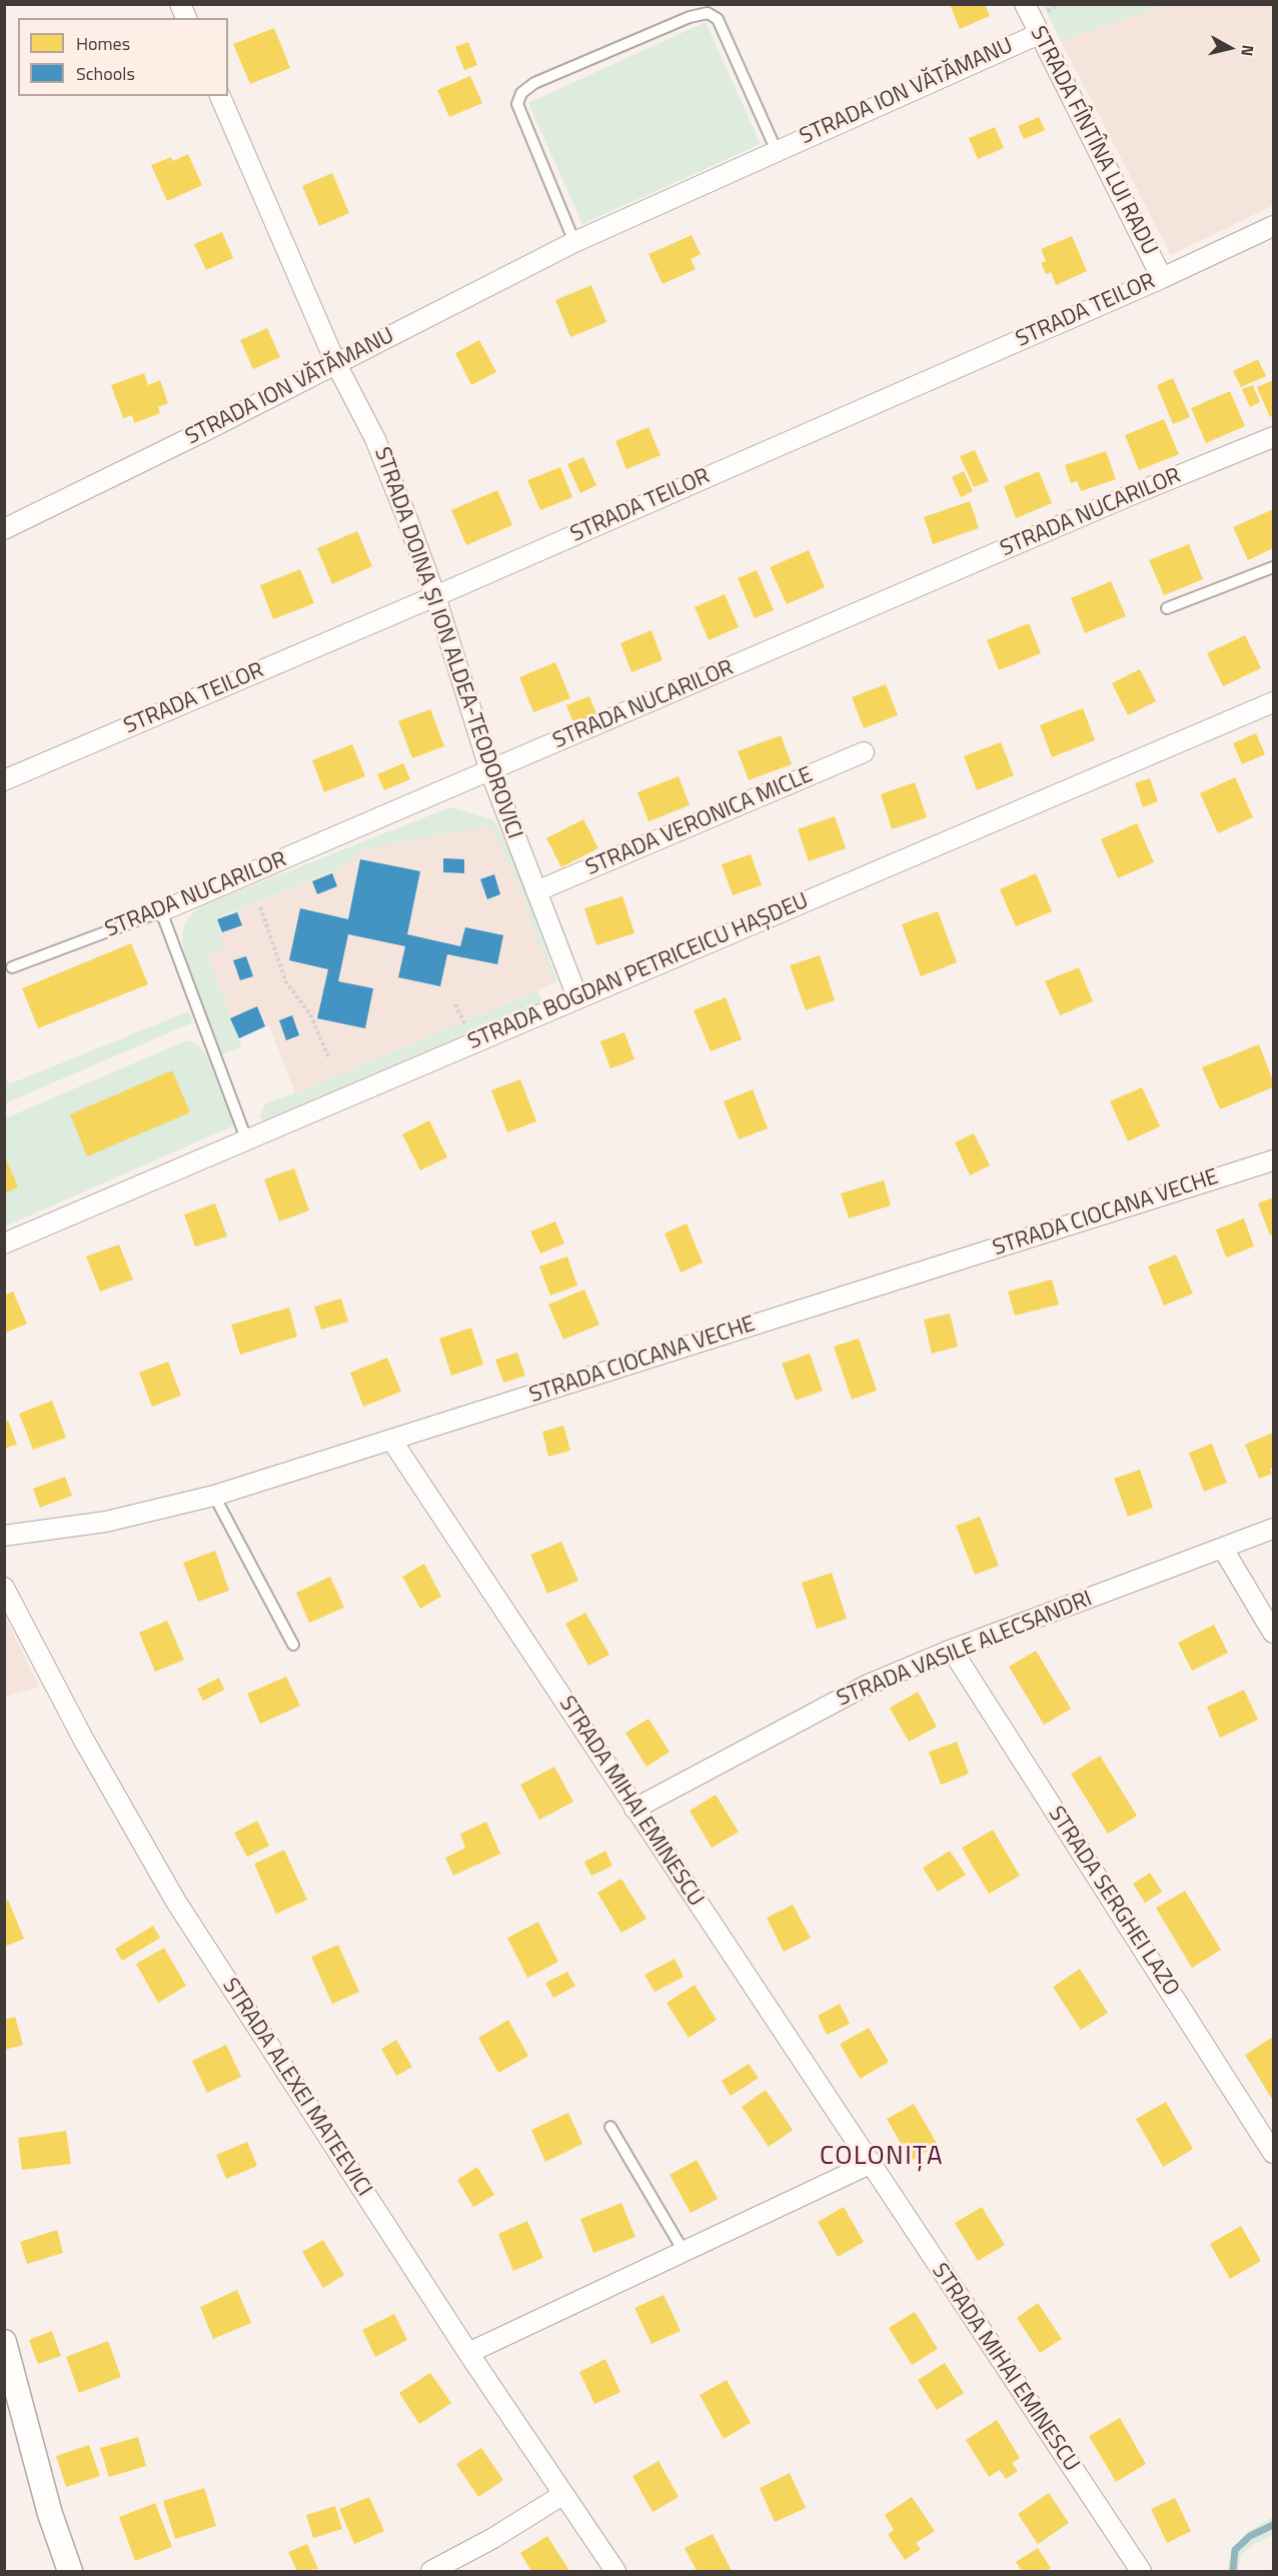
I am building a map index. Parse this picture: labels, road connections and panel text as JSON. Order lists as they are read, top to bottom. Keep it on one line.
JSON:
{"streets":{"street":["STRADA ION VĂTĂMANU","STRADA FÎNTÎNA LUI RADU","STRADA TEILOR","STRADA NUCARILOR","STRADA DOINA ȘI ION ALDEA-TEODOROVICI","STRADA VERONICA MICLE","STRADA BOGDAN PETRICEICU HAȘDEU","STRADA CIOCANA VECHE","STRADA VASILE ALECSANDRI","STRADA MIHAI EMINESCU","STRADA SERGHEI LAZO","STRADA ALEXEI MATEEVICI"]},"crossings":[["STRADA ION VĂTĂMANU","STRADA FÎNTÎNA LUI RADU"],["STRADA ION VĂTĂMANU","STRADA DOINA ȘI ION ALDEA-TEODOROVICI"],["STRADA FÎNTÎNA LUI RADU","STRADA TEILOR"],["STRADA TEILOR","STRADA DOINA ȘI ION ALDEA-TEODOROVICI"],["STRADA NUCARILOR","STRADA DOINA ȘI ION ALDEA-TEODOROVICI"],["STRADA DOINA ȘI ION ALDEA-TEODOROVICI","STRADA VERONICA MICLE"],["STRADA DOINA ȘI ION ALDEA-TEODOROVICI","STRADA BOGDAN PETRICEICU HAȘDEU"],["STRADA CIOCANA VECHE","STRADA MIHAI EMINESCU"],["STRADA VASILE ALECSANDRI","STRADA MIHAI EMINESCU"],["STRADA VASILE ALECSANDRI","STRADA SERGHEI LAZO"]],"districts":["COLONIȚA"],"legend":["Homes","Schools"],"north":"right"}
